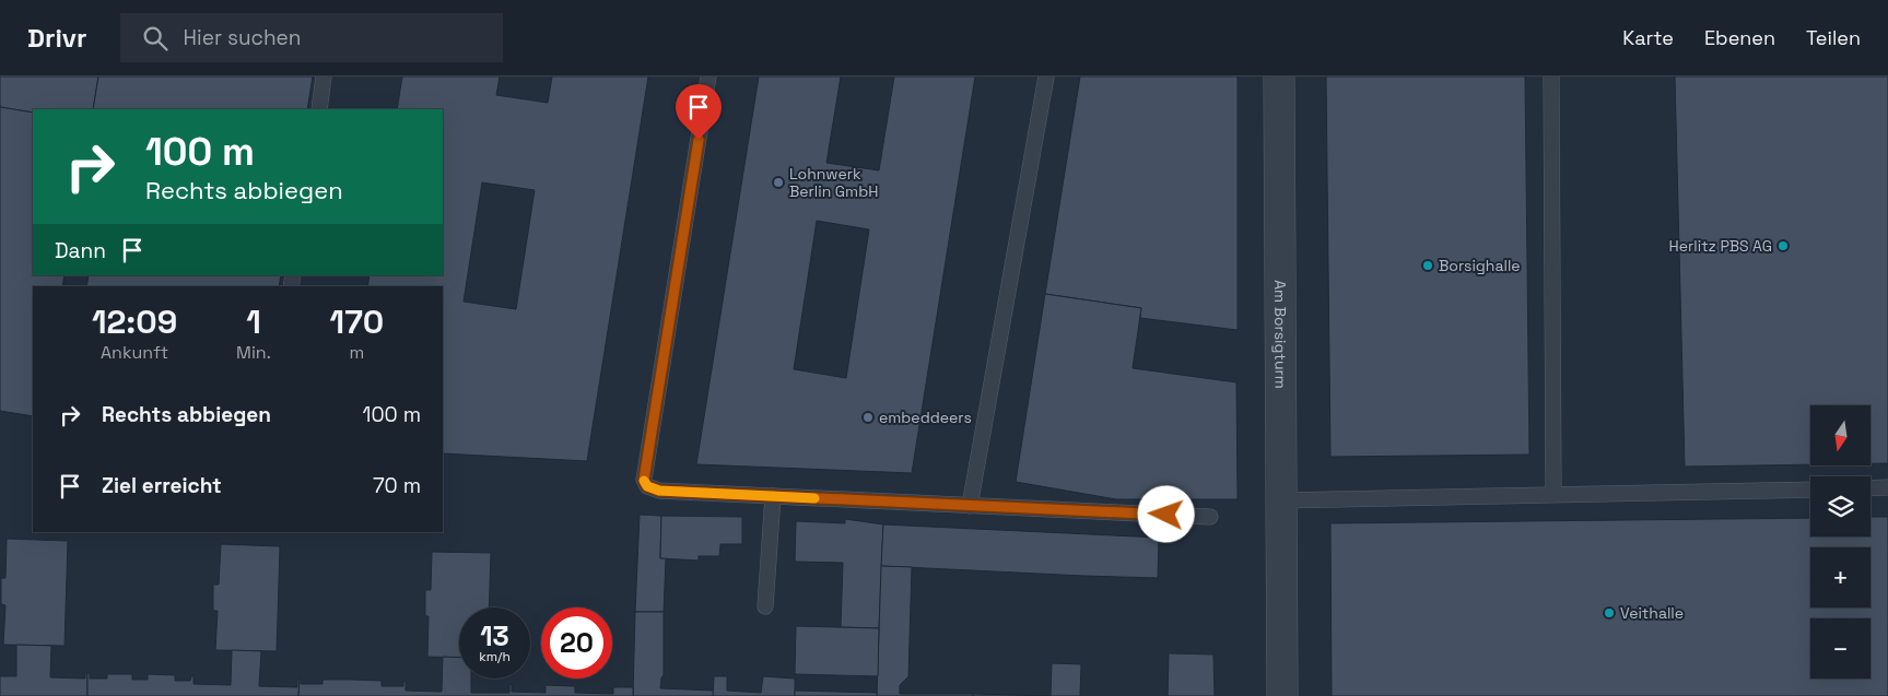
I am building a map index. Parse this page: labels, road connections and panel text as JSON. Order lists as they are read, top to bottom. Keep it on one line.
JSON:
{"streets":{"street":["Am Borsigturm"]},"places":["Lohnwerk Berlin GmbH","Herlitz PBS AG","Borsighalle","embeddeers","Veithalle"],"north":"bottom","page":{"header":"Drivr","search":"Hier suchen","nav":["Karte","Ebenen","Teilen"],"turn":["100 m","Rechts abbiegen"],"then":"Dann","eta":["12:09","Ankunft","1","Min.","170","m"],"list":[{"name":"Rechts abbiegen","value":"100 m"},{"name":"Ziel erreicht","value":"70 m"}],"map_buttons":["+","−"],"speed":"13 km/h","limit":"20"}}
